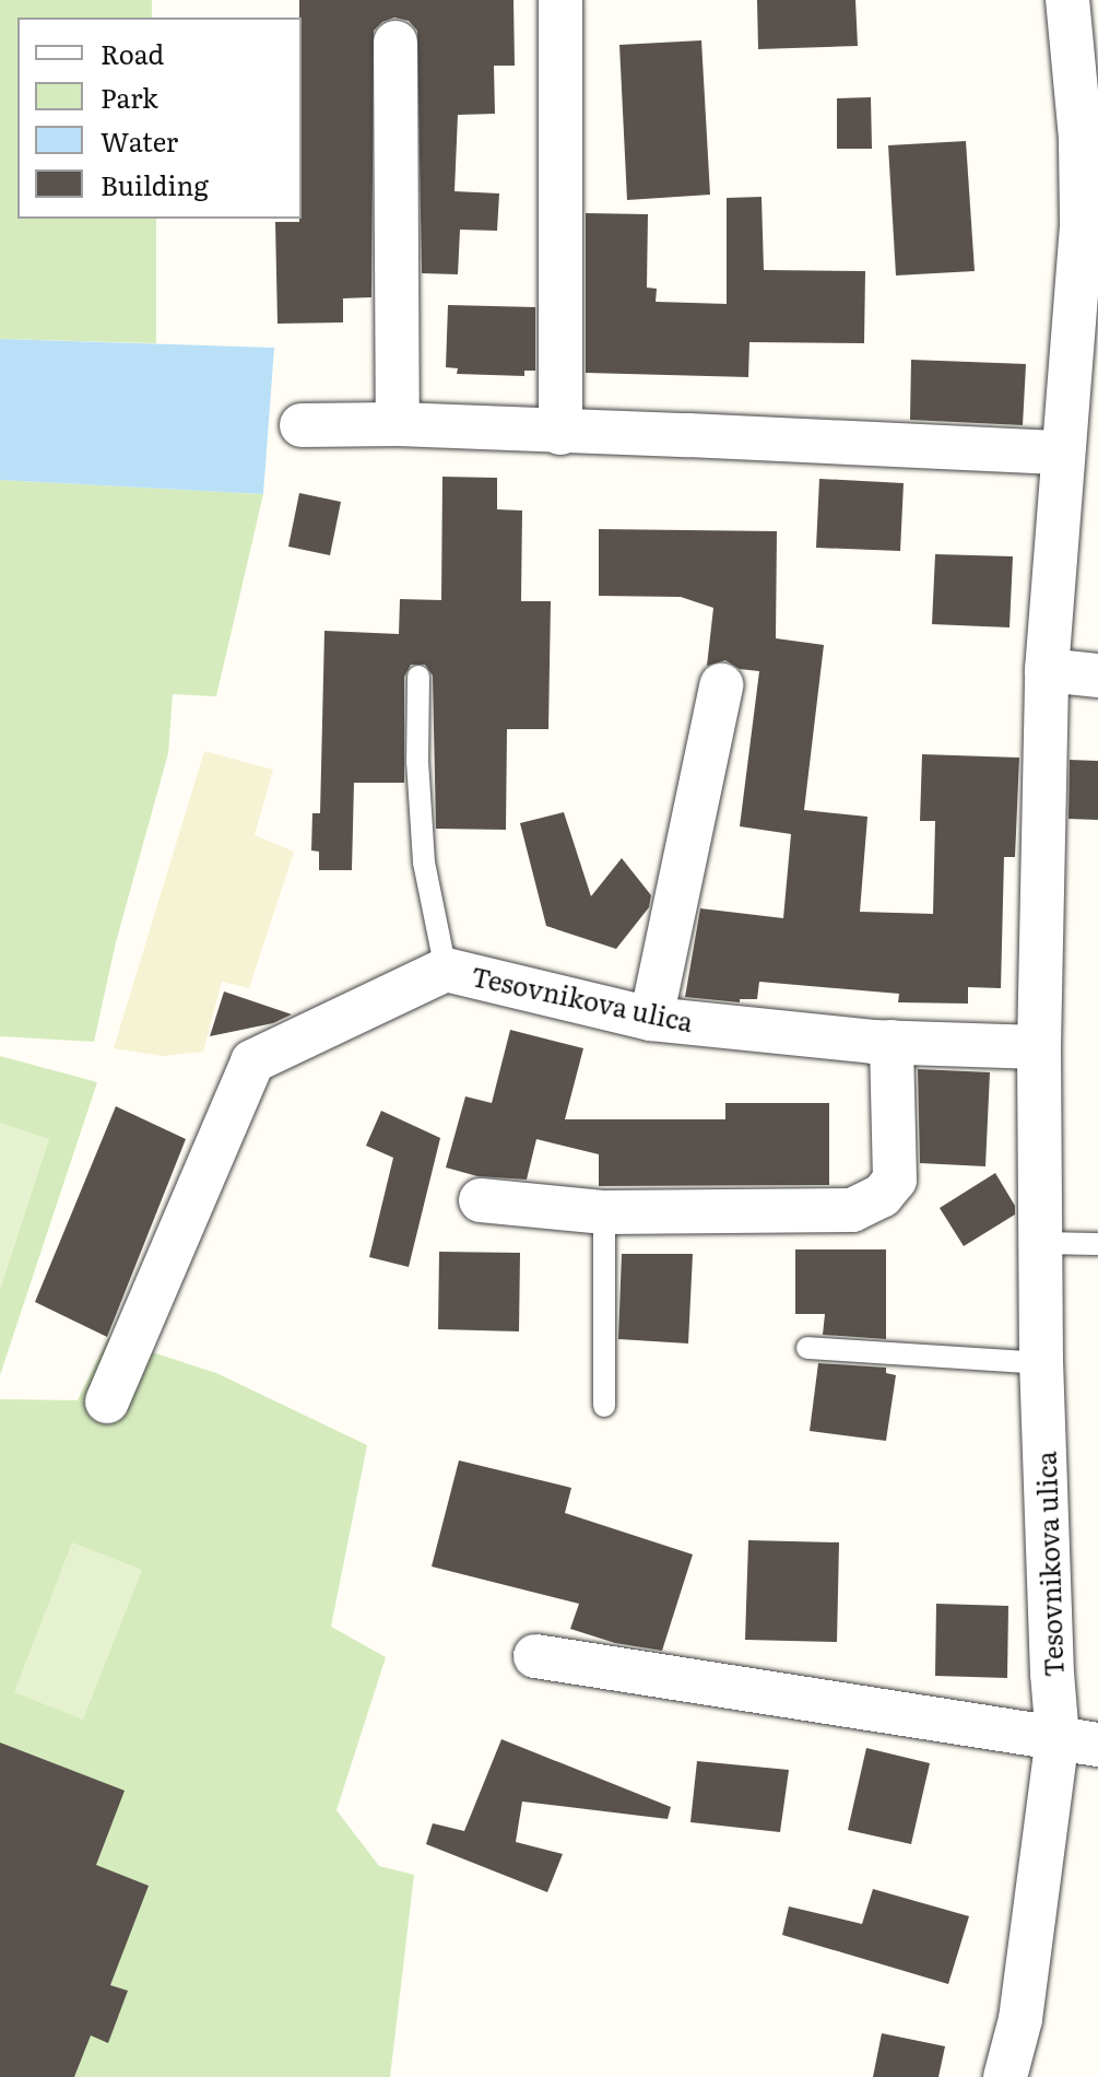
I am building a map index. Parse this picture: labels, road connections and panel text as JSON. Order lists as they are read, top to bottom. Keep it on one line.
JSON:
{"streets":{"street":["Tesovnikova ulica"]},"legend":["Road","Park","Water","Building"]}
